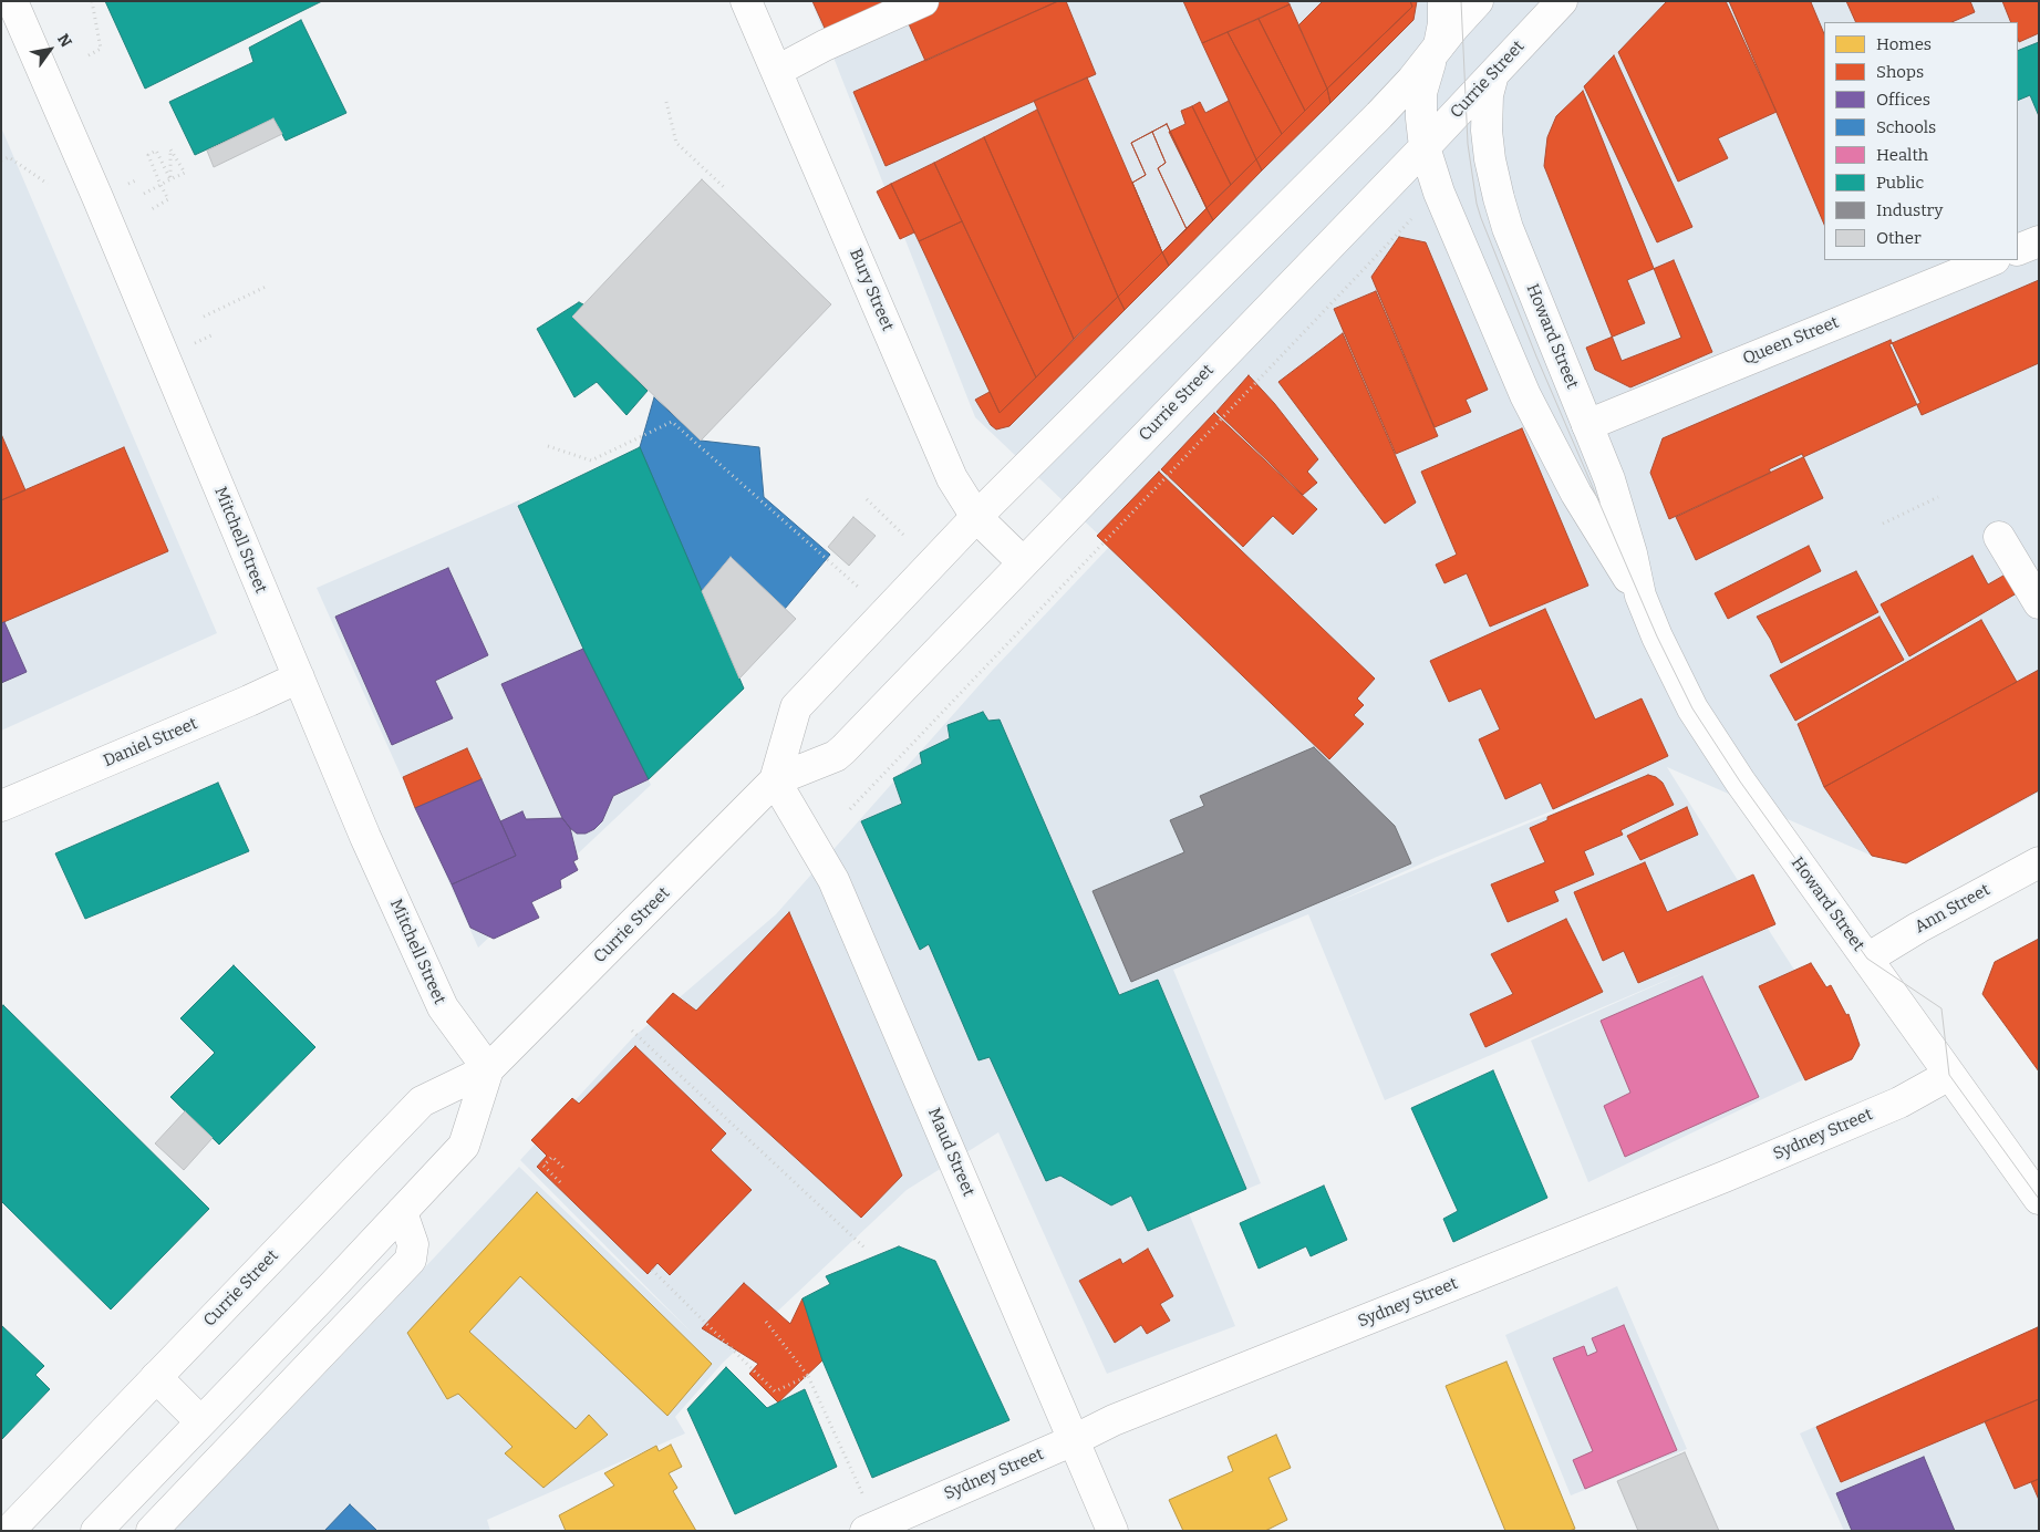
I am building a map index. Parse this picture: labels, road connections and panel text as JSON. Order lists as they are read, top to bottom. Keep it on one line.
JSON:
{"streets":{"main road":["Currie Street","Bury Street","Howard Street","Queen Street","Mitchell Street","Daniel Street","Ann Street","Sydney Street","Maud Street"]},"crossings":[["Currie Street","Bury Street"],["Currie Street","Howard Street"],["Currie Street","Mitchell Street"],["Currie Street","Maud Street"],["Howard Street","Queen Street"],["Howard Street","Ann Street"],["Howard Street","Sydney Street"],["Mitchell Street","Daniel Street"],["Sydney Street","Maud Street"]],"legend":["Homes","Shops","Offices","Schools","Health","Public","Industry","Other"],"north":"top right"}
